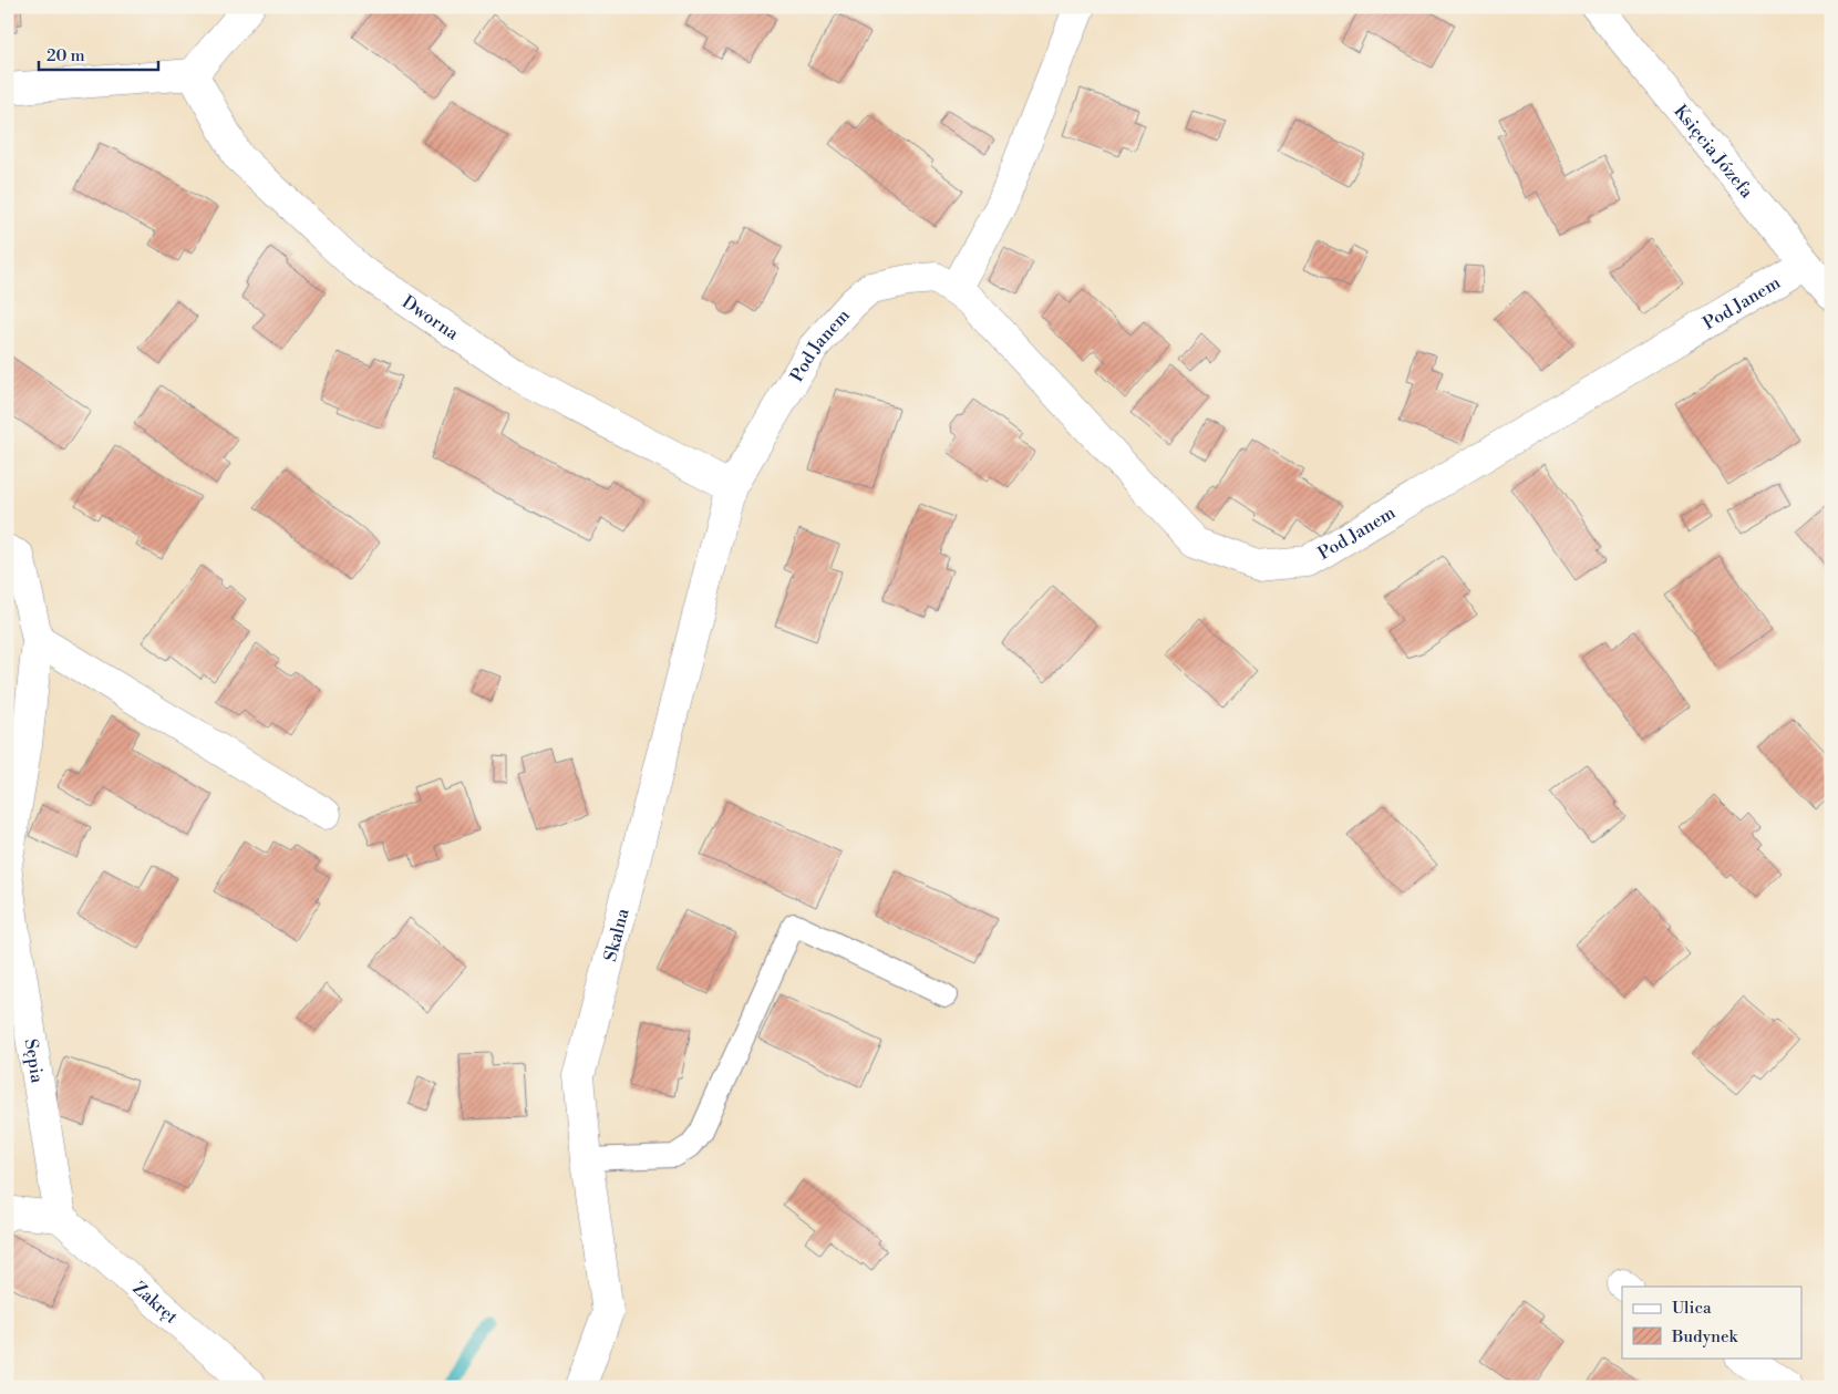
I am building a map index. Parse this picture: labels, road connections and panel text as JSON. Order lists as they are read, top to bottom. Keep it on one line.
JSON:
{"streets":{"street":["Księcia Józefa","Pod Janem","Dworna","Skalna","Sępia","Zakręt"]},"crossings":[["Księcia Józefa","Pod Janem"],["Pod Janem","Dworna"],["Pod Janem","Skalna"],["Dworna","Skalna"],["Sępia","Zakręt"]],"legend":["Ulica","Budynek"],"scale_bar":"20 m"}
